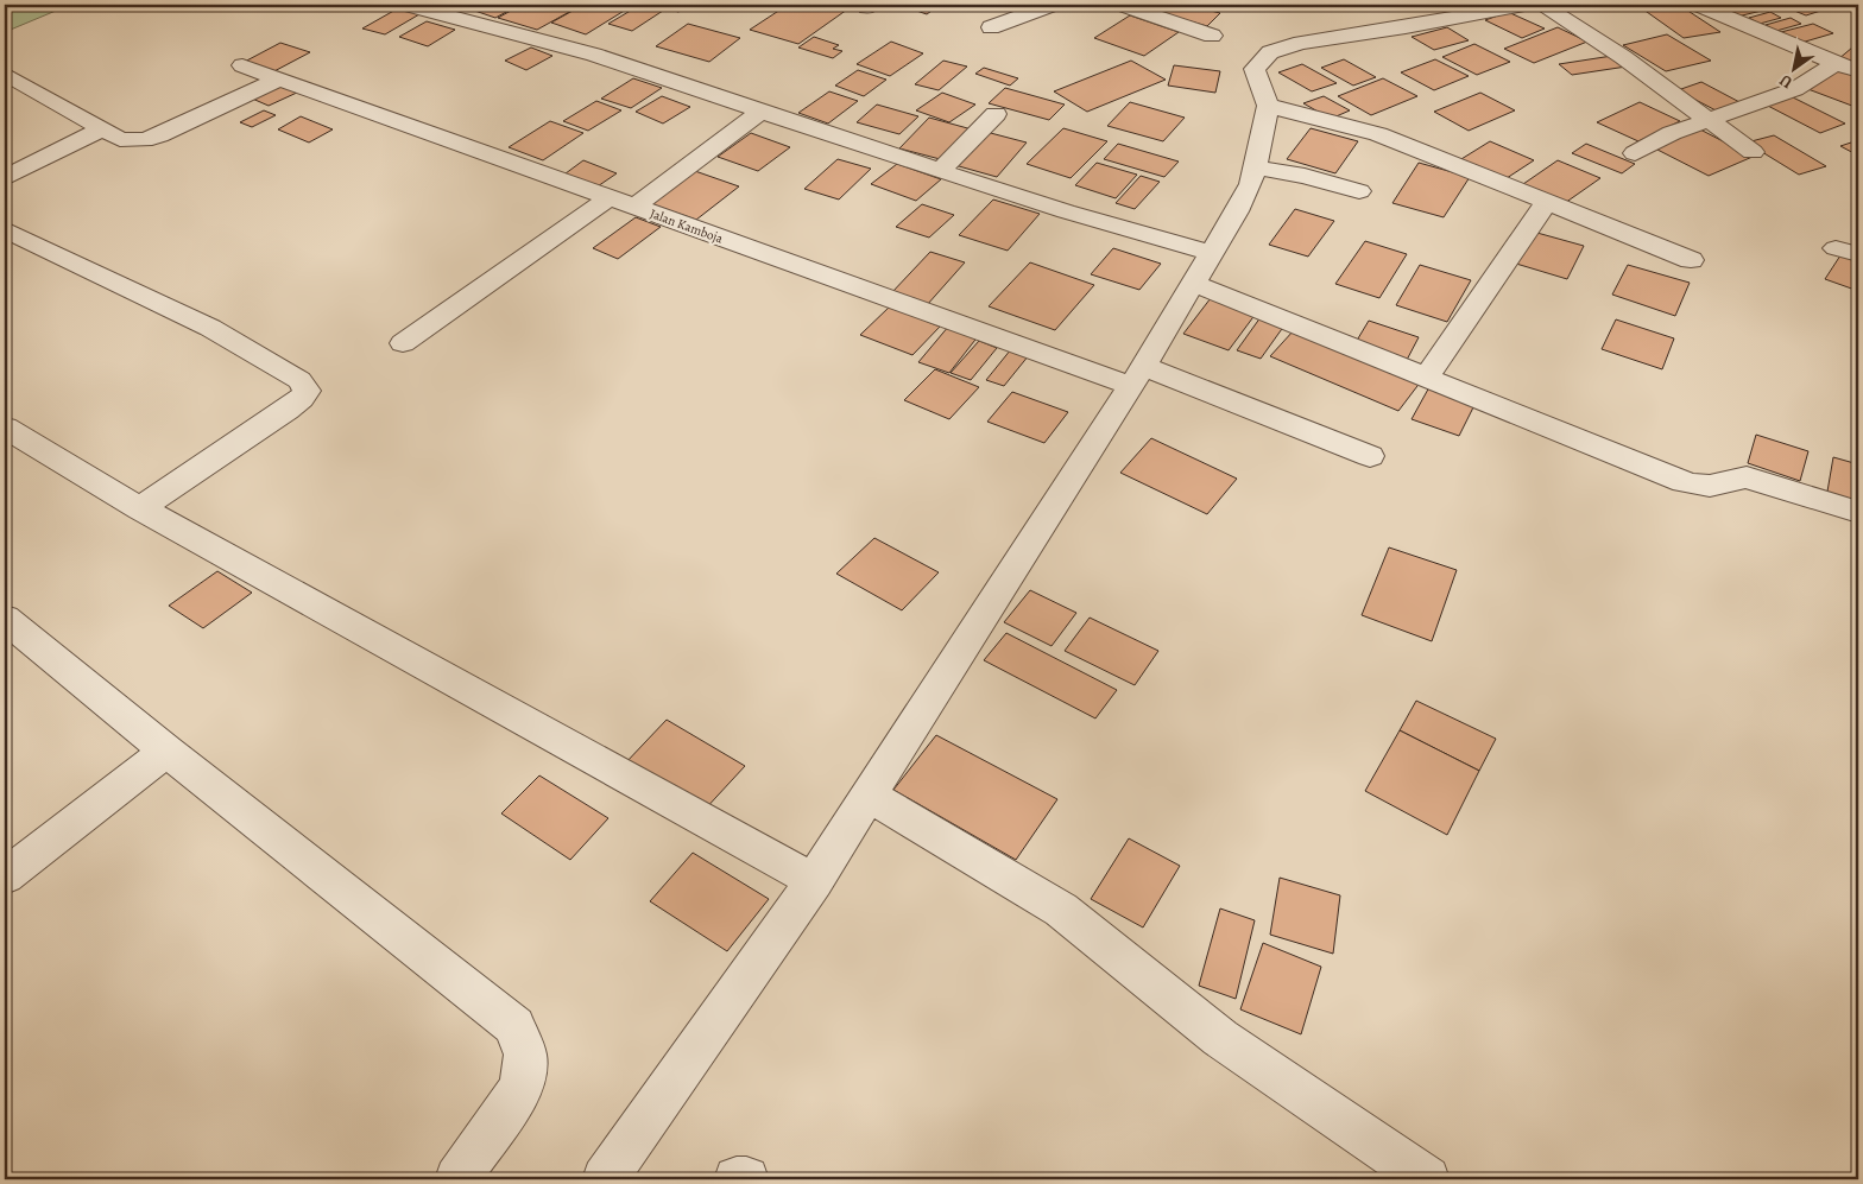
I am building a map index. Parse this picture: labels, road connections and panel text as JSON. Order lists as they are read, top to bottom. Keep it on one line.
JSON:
{"streets":{"street":["Jalan Kamboja"]},"north":"bottom left"}
